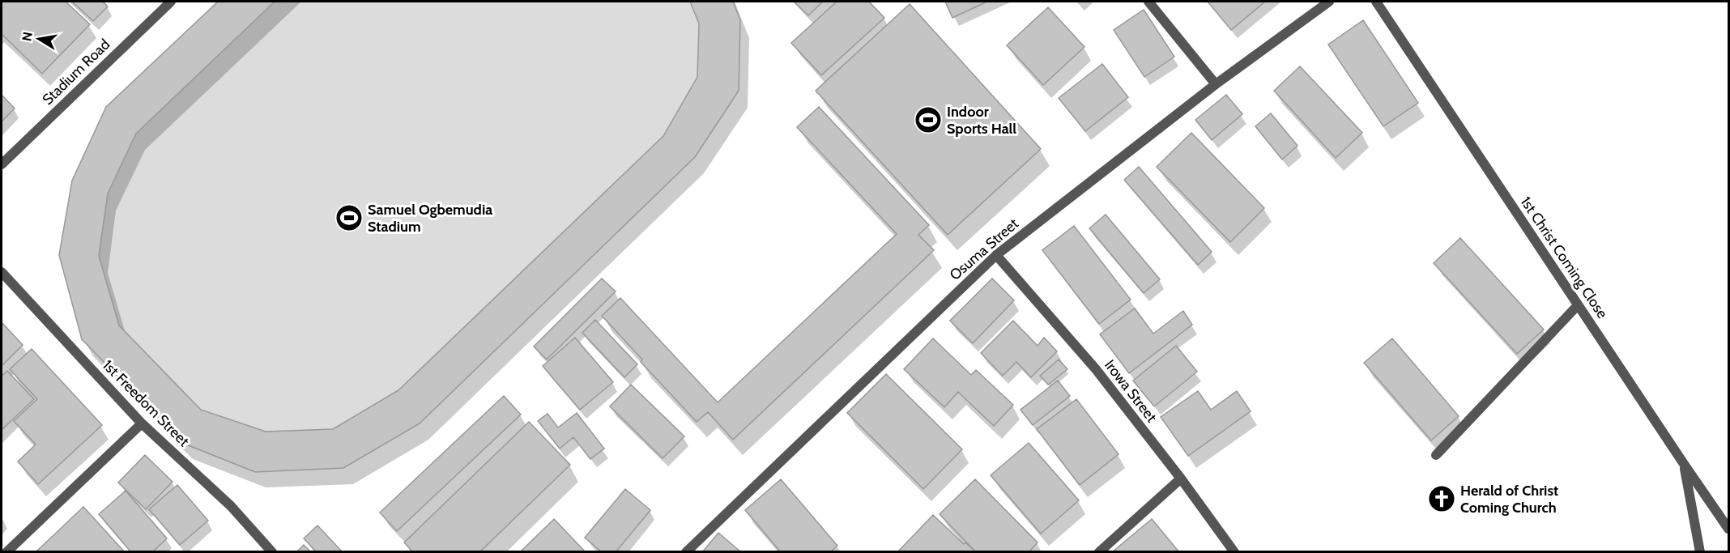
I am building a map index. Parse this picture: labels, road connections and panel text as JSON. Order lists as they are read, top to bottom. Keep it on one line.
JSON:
{"streets":{"street":["Stadium Road","Osuma Street","1st Christ Coming Close","Irowa Street","1st Freedom Street"]},"crossings":[["Osuma Street","Irowa Street"]],"places":{"sports":["Indoor Sports Hall","Samuel Ogbemudia Stadium"],"church":["Herald of Christ Coming Church"]},"north":"left"}
